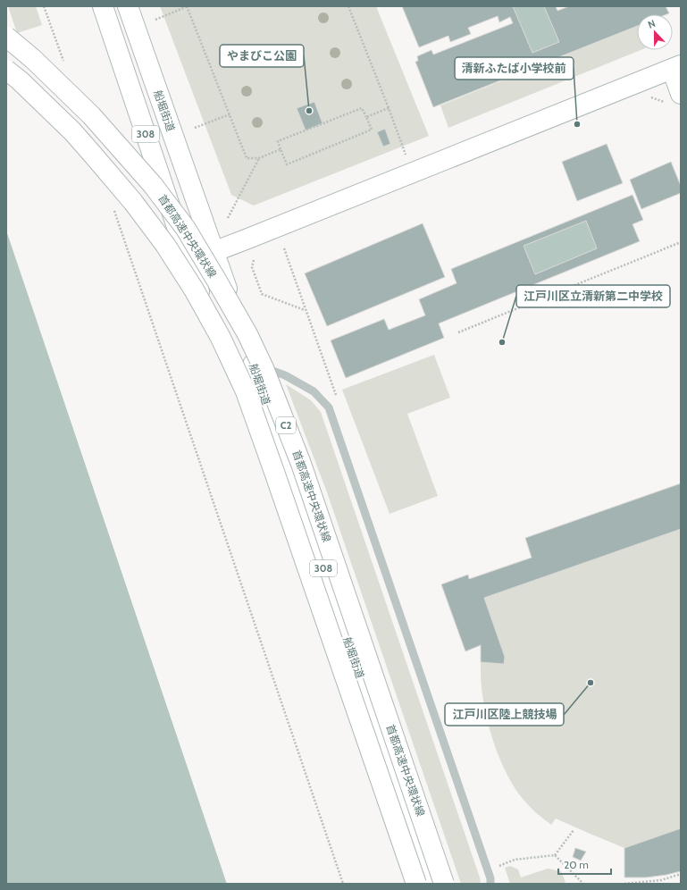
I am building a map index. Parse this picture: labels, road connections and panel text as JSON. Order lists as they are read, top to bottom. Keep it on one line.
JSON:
{"streets":{"main road":["船堀街道","308","首都高速中央環状線","C2"]},"places":["やまびこ公園","清新ふたば小学校前","江戸川区立清新第二中学校","江戸川区陸上競技場"],"scale_bar":"20 m","north":"top"}
